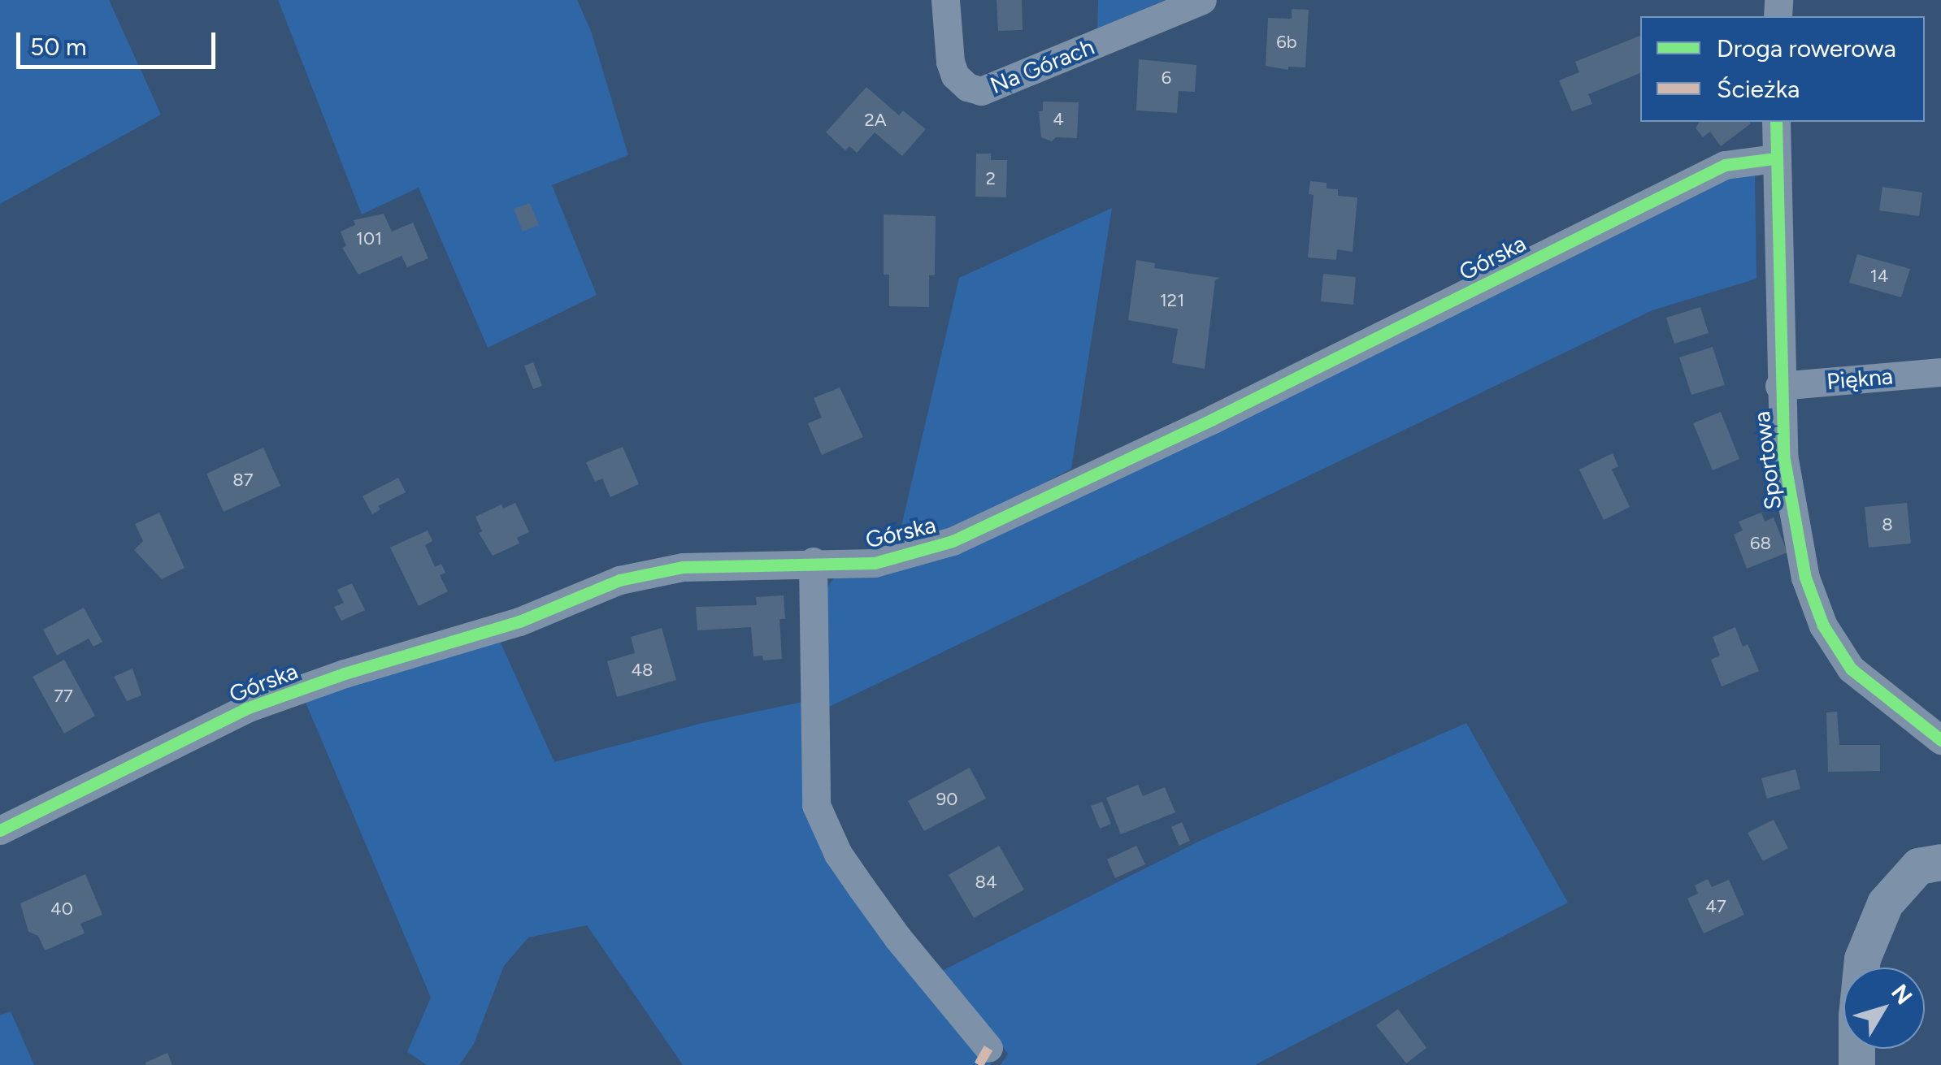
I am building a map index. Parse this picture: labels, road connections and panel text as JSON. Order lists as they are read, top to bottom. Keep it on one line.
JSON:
{"streets":{"street":["Na Górach","Górska","Piękna","Sportowa"]},"crossings":[["Górska","Sportowa"],["Piękna","Sportowa"]],"house_numbers":["6b","6","4","2A","2","101","14","121","87","8","68","48","77","90","84","47","40"],"legend":["Droga rowerowa","Ścieżka"],"scale_bar":"50 m","north":"top right"}
